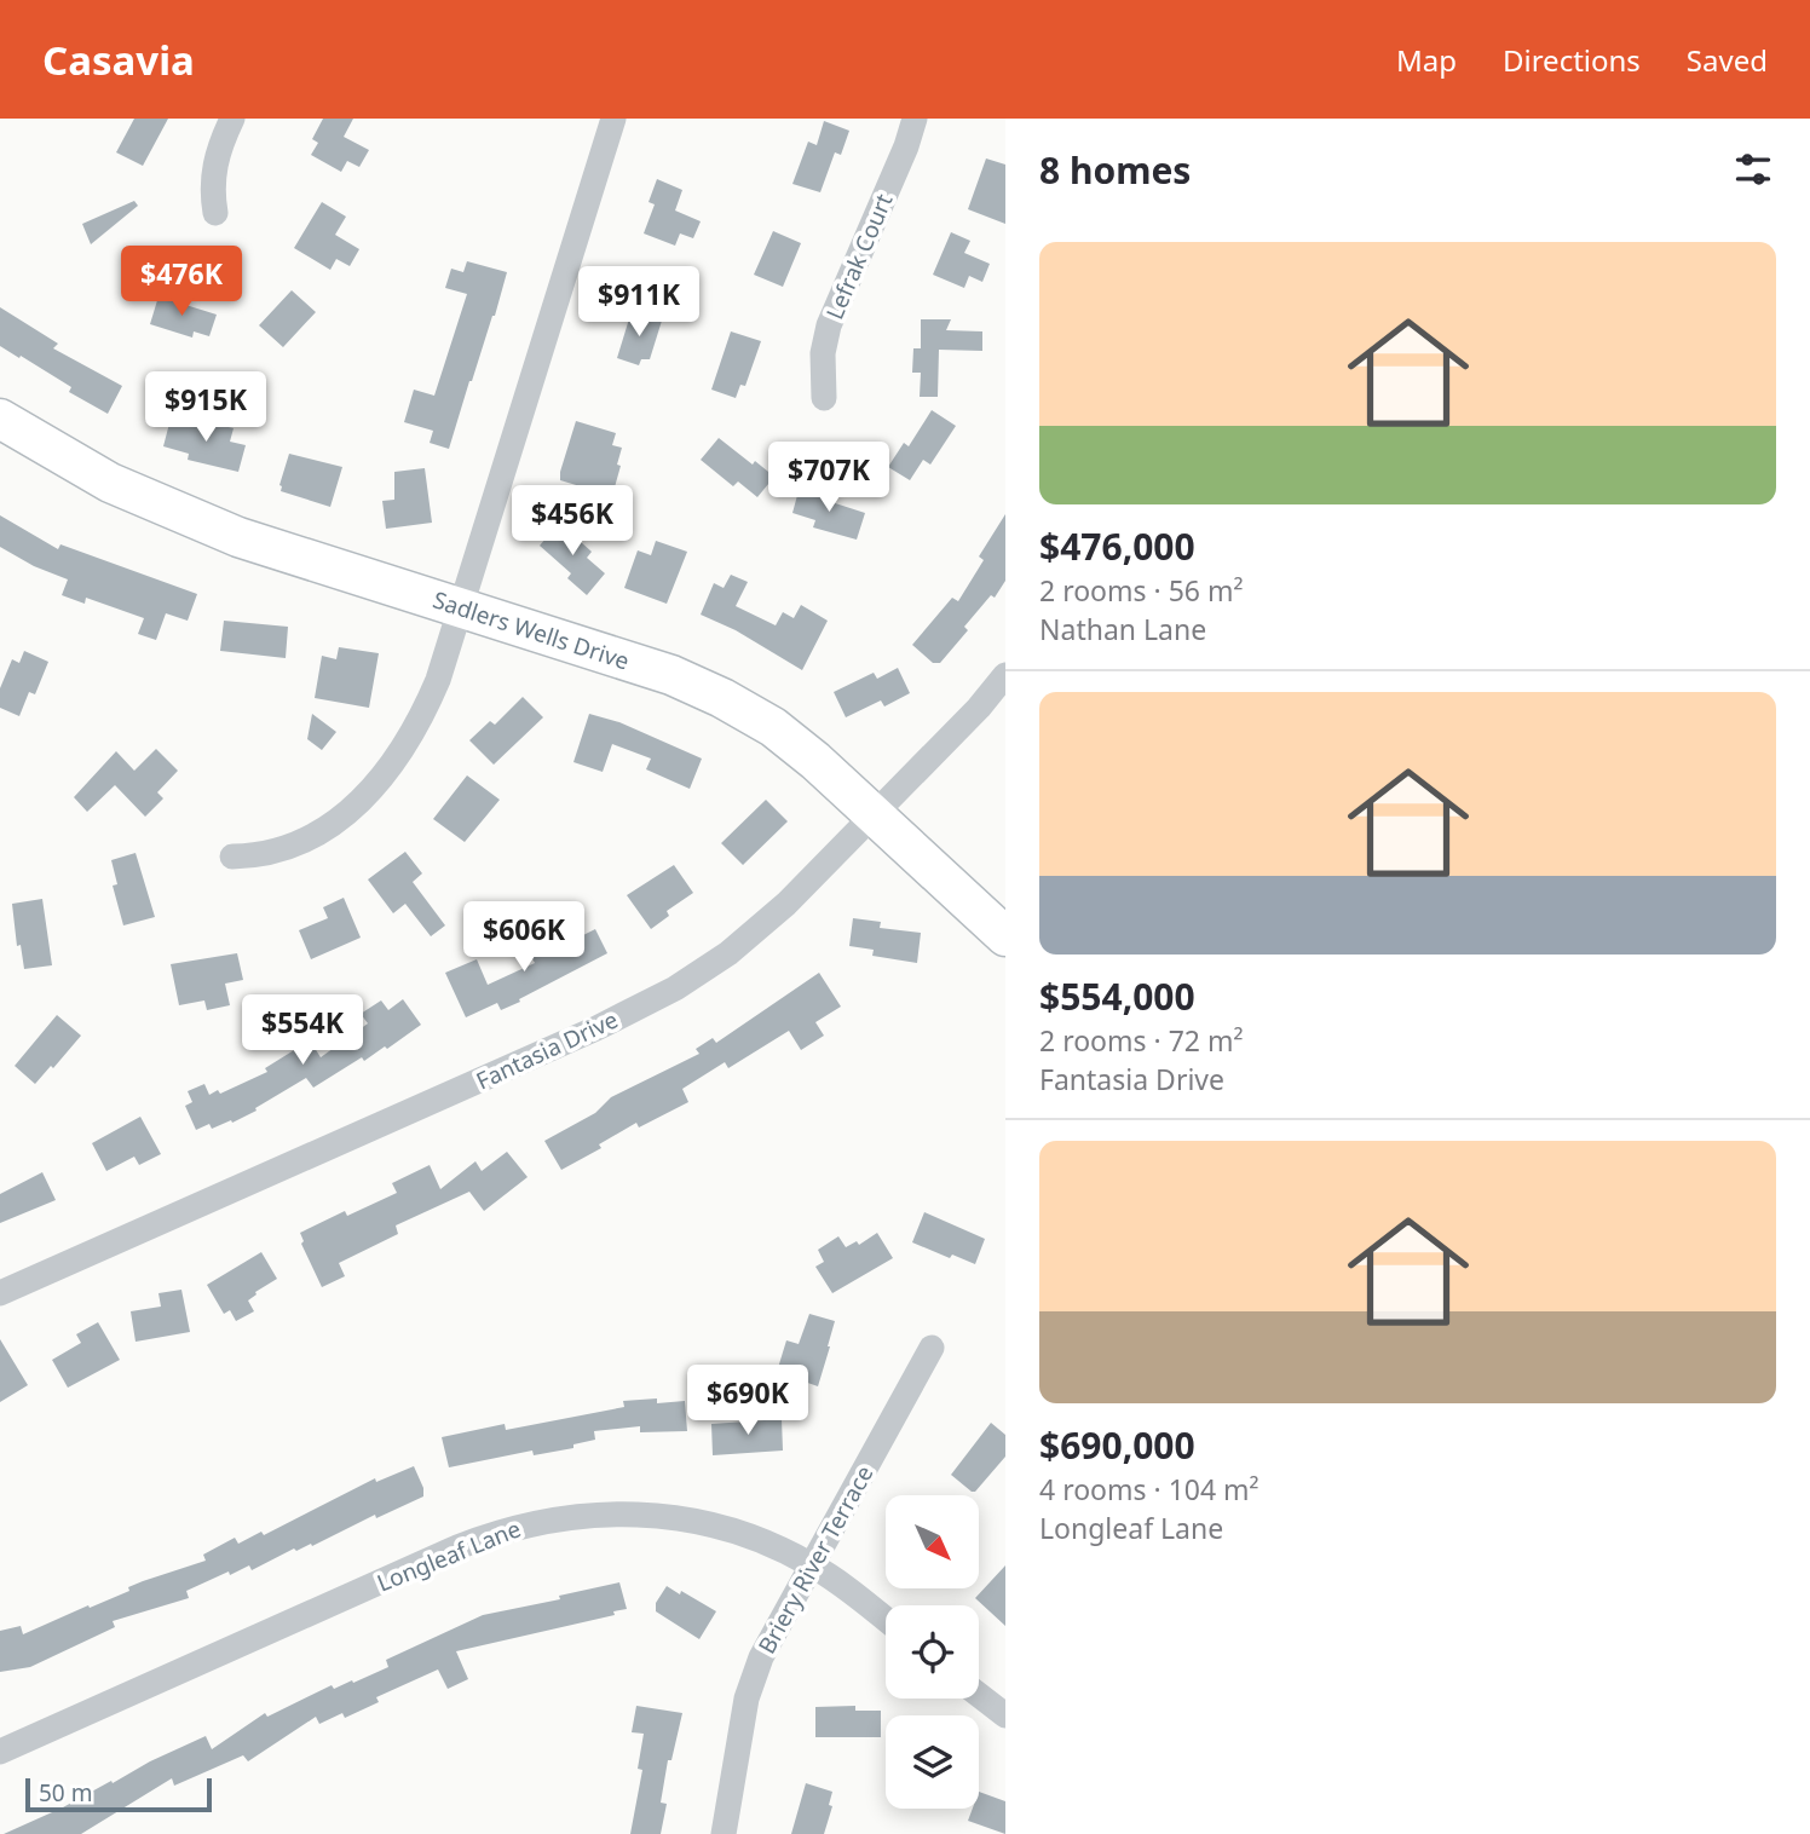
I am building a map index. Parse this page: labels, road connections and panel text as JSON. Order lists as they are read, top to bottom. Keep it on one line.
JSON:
{"streets":{"street":["Lefrak Court","Sadlers Wells Drive","Fantasia Drive","Longleaf Lane","Briery River Terrace"]},"crossings":[["Sadlers Wells Drive","Fantasia Drive"],["Longleaf Lane","Briery River Terrace"]],"scale_bar":"50 m","north":"bottom right","page":{"header":"Casavia","nav":["Map","Directions","Saved"],"heading":"8 homes","list":[{"name":"$476,000","note":"2 rooms · 56 m² · Nathan Lane"},{"name":"$554,000","note":"2 rooms · 72 m² · Fantasia Drive"},{"name":"$690,000","note":"4 rooms · 104 m² · Longleaf Lane"}],"price":["$476K","$911K","$915K","$707K","$456K","$606K","$554K","$690K"],"scale":"50 m"}}
